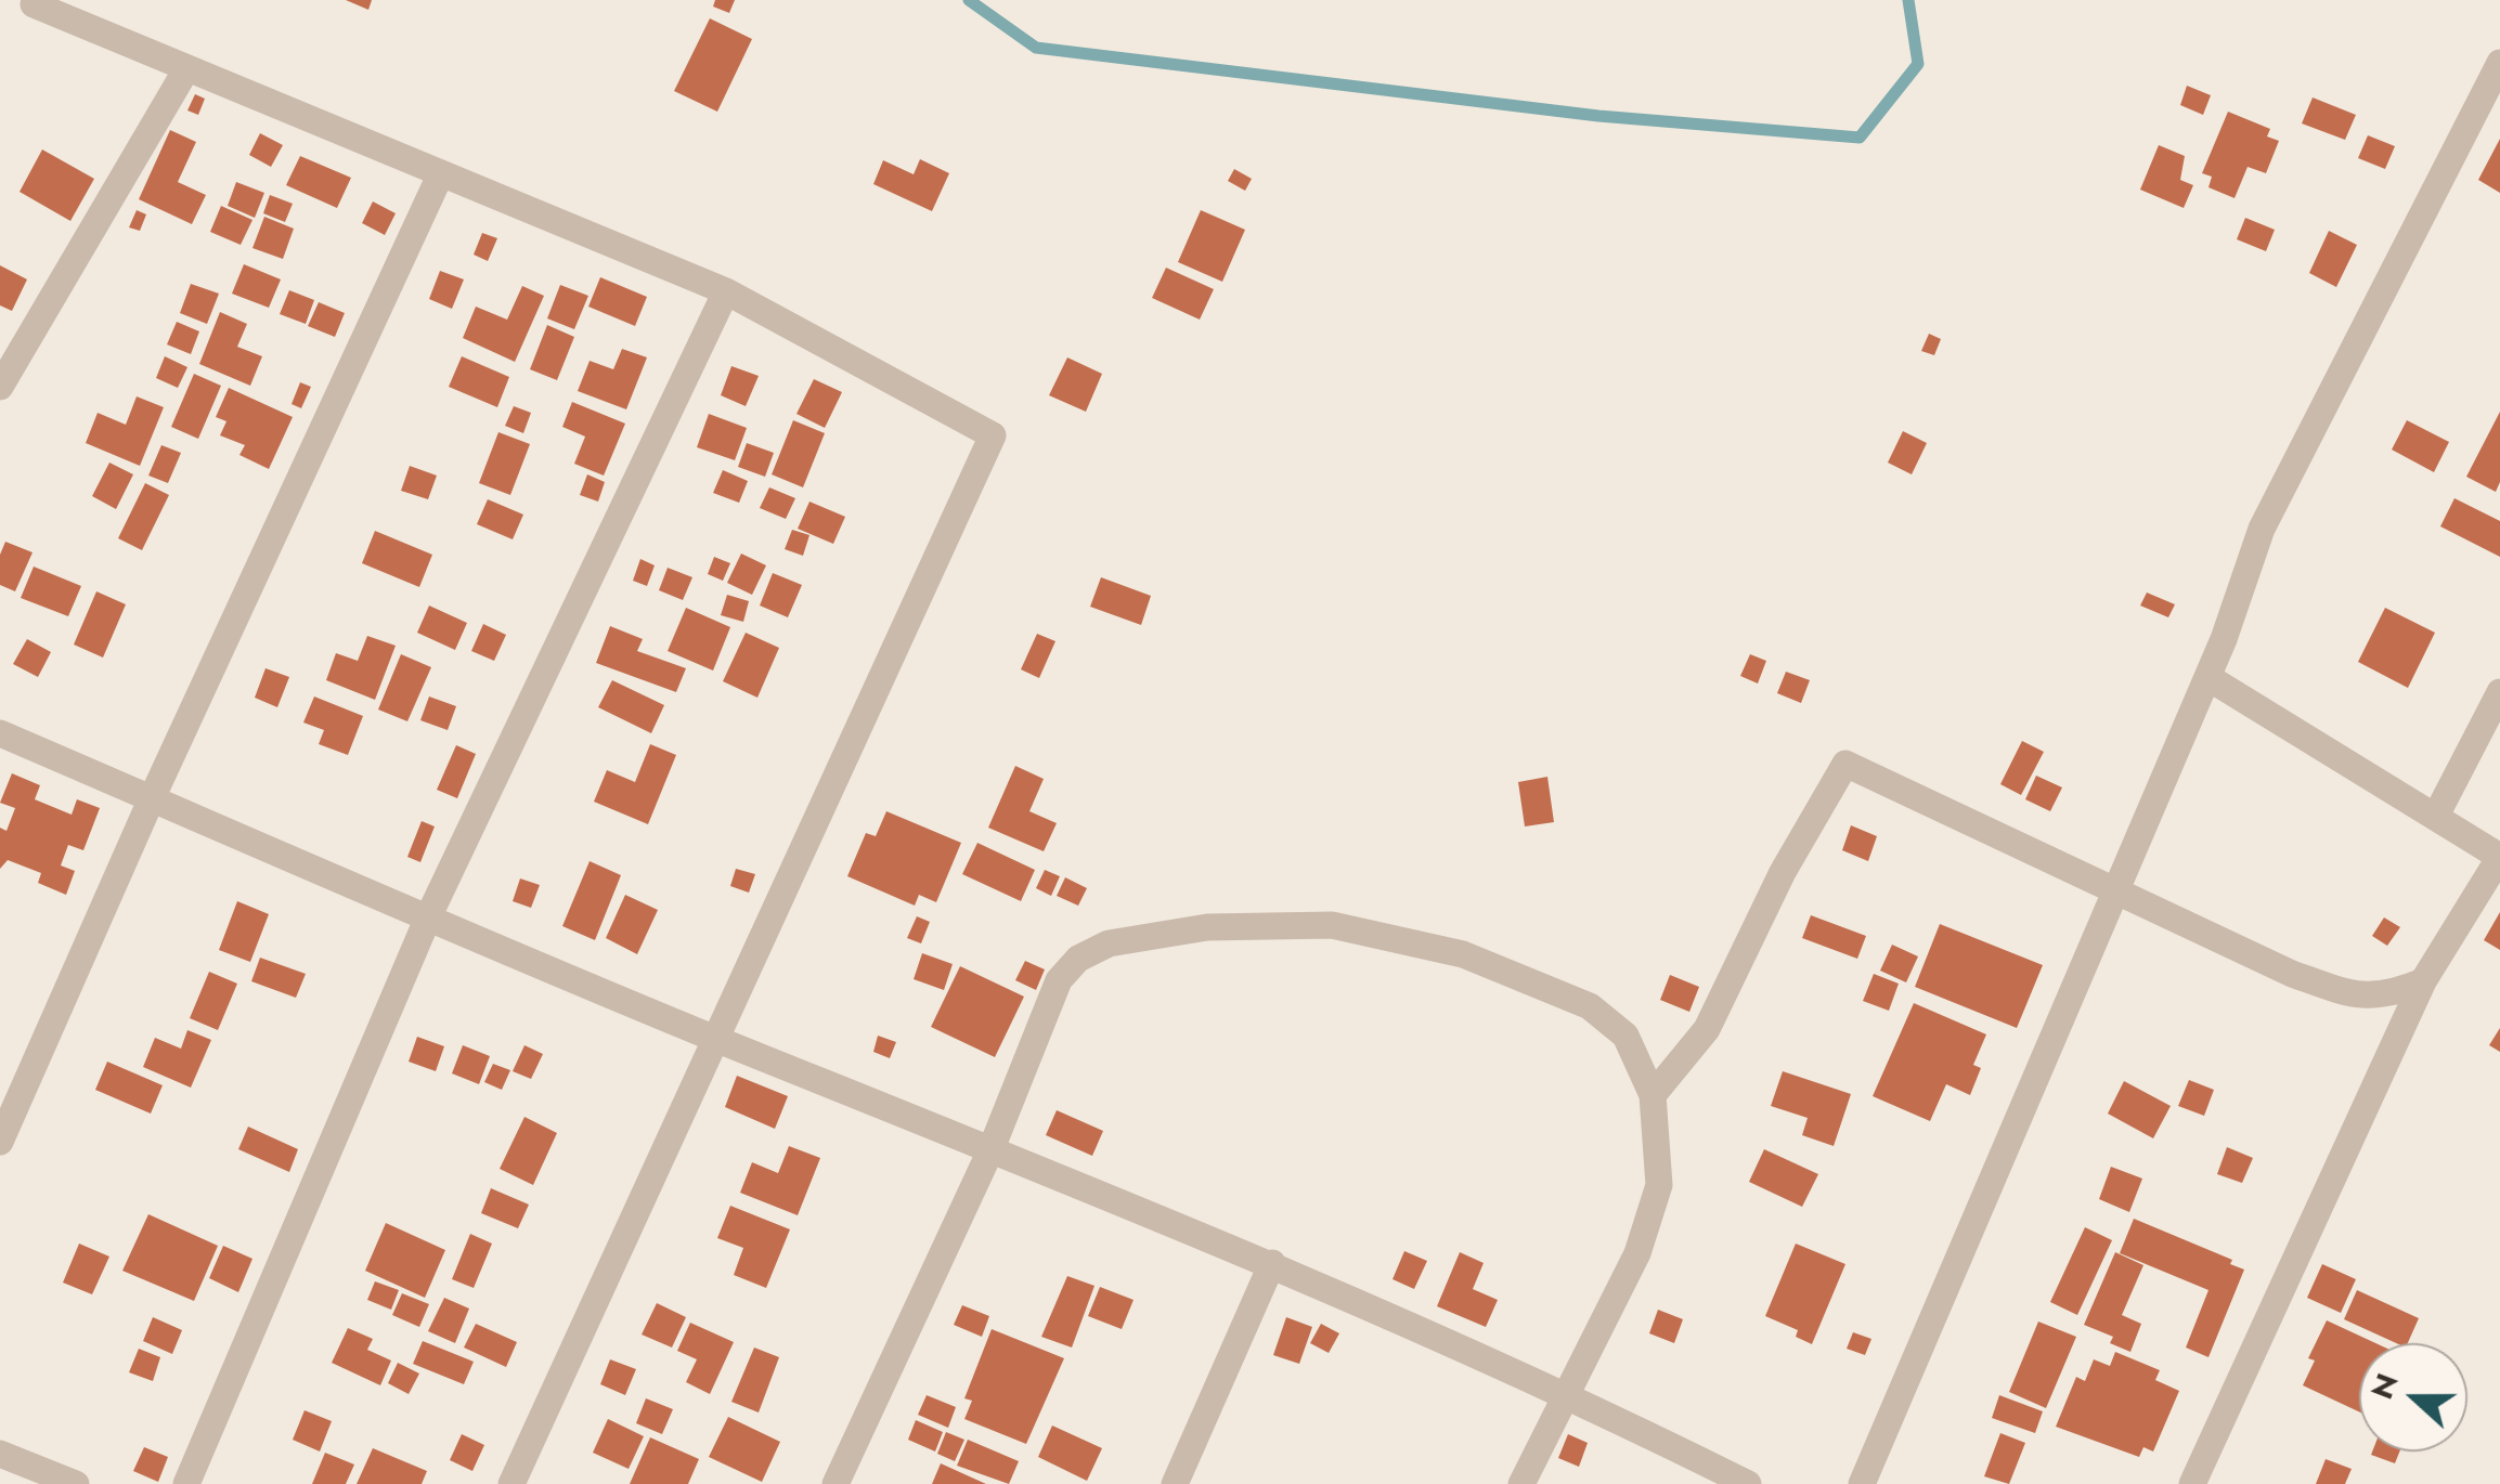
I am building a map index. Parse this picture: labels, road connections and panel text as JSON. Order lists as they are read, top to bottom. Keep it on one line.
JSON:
{"north":"left"}
